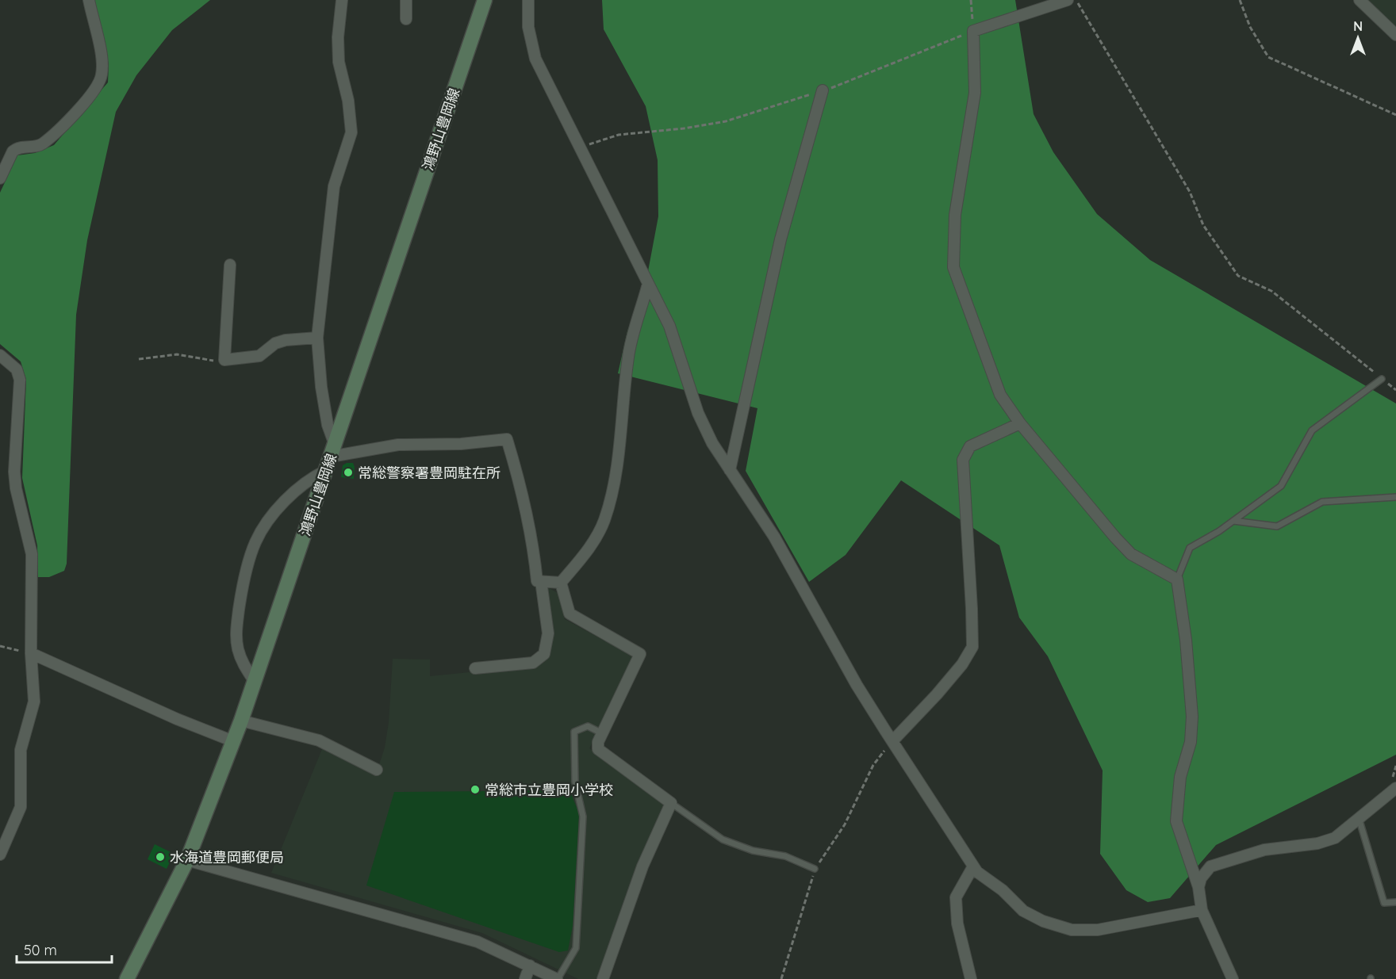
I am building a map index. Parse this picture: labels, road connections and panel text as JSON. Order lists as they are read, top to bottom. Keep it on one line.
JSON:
{"streets":{"main road":["鴻野山豊岡線"]},"places":["常総警察署豊岡駐在所","常総市立豊岡小学校","水海道豊岡郵便局"],"scale_bar":"50 m","north":"top"}
